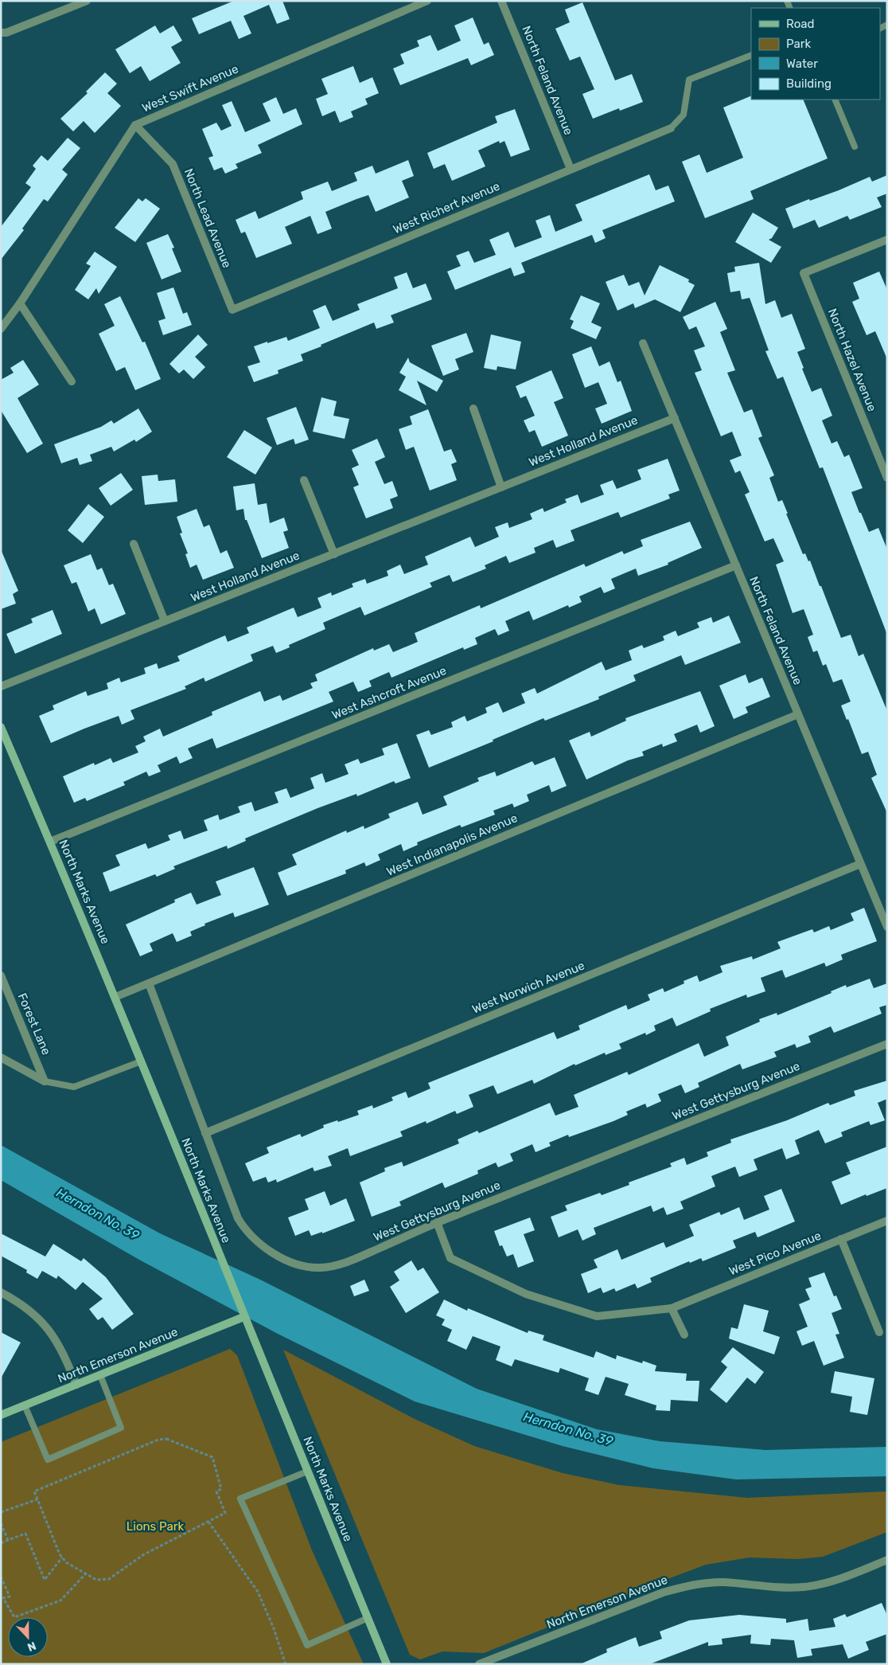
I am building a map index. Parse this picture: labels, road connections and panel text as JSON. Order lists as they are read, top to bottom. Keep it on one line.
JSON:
{"streets":{"main road":["North Marks Avenue","North Emerson Avenue"],"street":["North Feland Avenue","West Swift Avenue","West Richert Avenue","North Lead Avenue","North Hazel Avenue","West Holland Avenue","West Ashcroft Avenue","West Indianapolis Avenue","West Norwich Avenue","Forest Lane","West Gettysburg Avenue","West Pico Avenue"]},"crossings":[["North Feland Avenue","West Richert Avenue"],["North Feland Avenue","West Holland Avenue"],["North Feland Avenue","West Ashcroft Avenue"],["North Feland Avenue","West Indianapolis Avenue"],["North Feland Avenue","West Norwich Avenue"],["West Swift Avenue","North Lead Avenue"],["West Richert Avenue","North Lead Avenue"],["West Ashcroft Avenue","North Marks Avenue"],["West Indianapolis Avenue","North Marks Avenue"],["West Indianapolis Avenue","West Gettysburg Avenue"],["North Marks Avenue","North Emerson Avenue"],["West Norwich Avenue","West Gettysburg Avenue"],["West Gettysburg Avenue","West Pico Avenue"]],"water":["Herndon No. 39"],"parks":["Lions Park"],"legend":["Road","Park","Water","Building"],"north":"bottom"}
